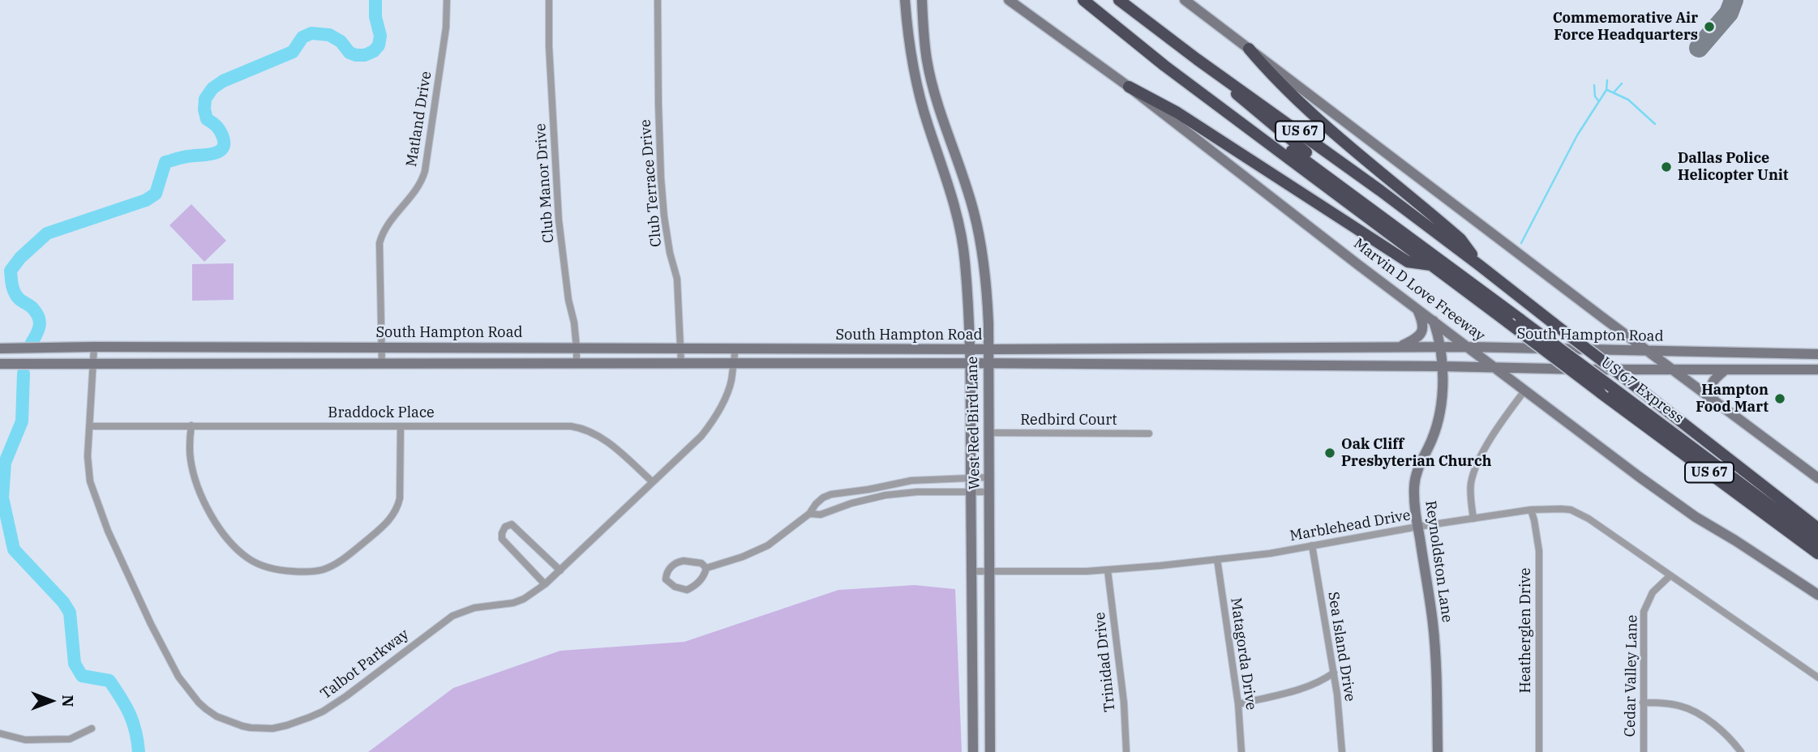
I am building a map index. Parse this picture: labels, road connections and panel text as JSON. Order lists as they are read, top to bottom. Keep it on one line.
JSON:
{"streets":{"highway":["US 67","Marvin D Love Freeway","US 67 Express"],"main road":["South Hampton Road","West Red Bird Lane","Reynoldston Lane"],"street":["Matland Drive","Club Manor Drive","Club Terrace Drive","Braddock Place","Redbird Court","Marblehead Drive","Heatherglen Drive","Sea Island Drive","Matagorda Drive","Trinidad Drive","Talbot Parkway","Cedar Valley Lane"]},"crossings":[["Matland Drive","South Hampton Road"],["Club Manor Drive","South Hampton Road"],["Club Terrace Drive","South Hampton Road"],["Marvin D Love Freeway","South Hampton Road"],["Marvin D Love Freeway","Reynoldston Lane"],["South Hampton Road","West Red Bird Lane"],["South Hampton Road","Reynoldston Lane"],["South Hampton Road","Talbot Parkway"],["Braddock Place","Talbot Parkway"],["Redbird Court","West Red Bird Lane"],["West Red Bird Lane","Marblehead Drive"],["Marblehead Drive","Reynoldston Lane"],["Marblehead Drive","Heatherglen Drive"],["Marblehead Drive","Sea Island Drive"],["Marblehead Drive","Matagorda Drive"],["Marblehead Drive","Trinidad Drive"],["Marblehead Drive","Cedar Valley Lane"]],"places":["Commemorative Air Force Headquarters","Dallas Police Helicopter Unit","Hampton Food Mart","Oak Cliff Presbyterian Church"],"north":"right"}
